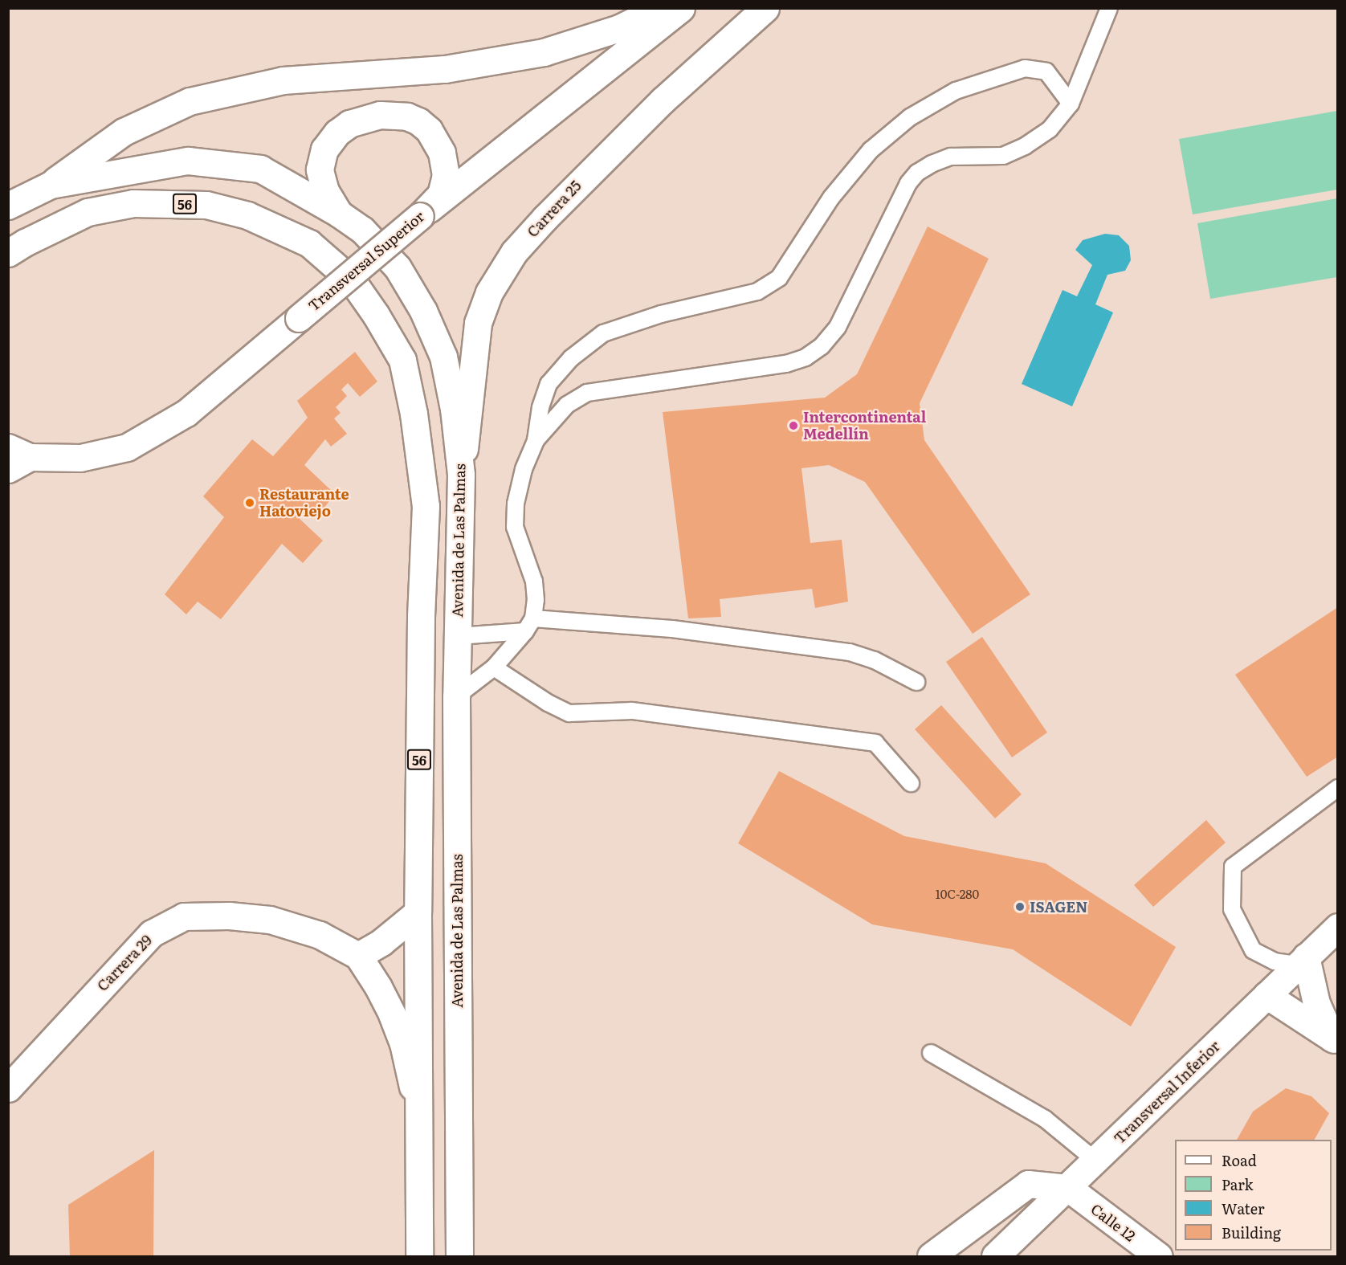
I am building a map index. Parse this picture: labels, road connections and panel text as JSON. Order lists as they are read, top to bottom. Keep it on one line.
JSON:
{"streets":{"main road":["56","Carrera 25","Transversal Superior","Avenida de Las Palmas","Carrera 29","Transversal Inferior","Calle 12"]},"crossings":[["56","Carrera 29"],["Carrera 25","Avenida de Las Palmas"],["Transversal Inferior","Calle 12"]],"places":["Intercontinental Medellín","Restaurante Hatoviejo","ISAGEN"],"house_numbers":["10C-280"],"legend":["Road","Park","Water","Building"]}
